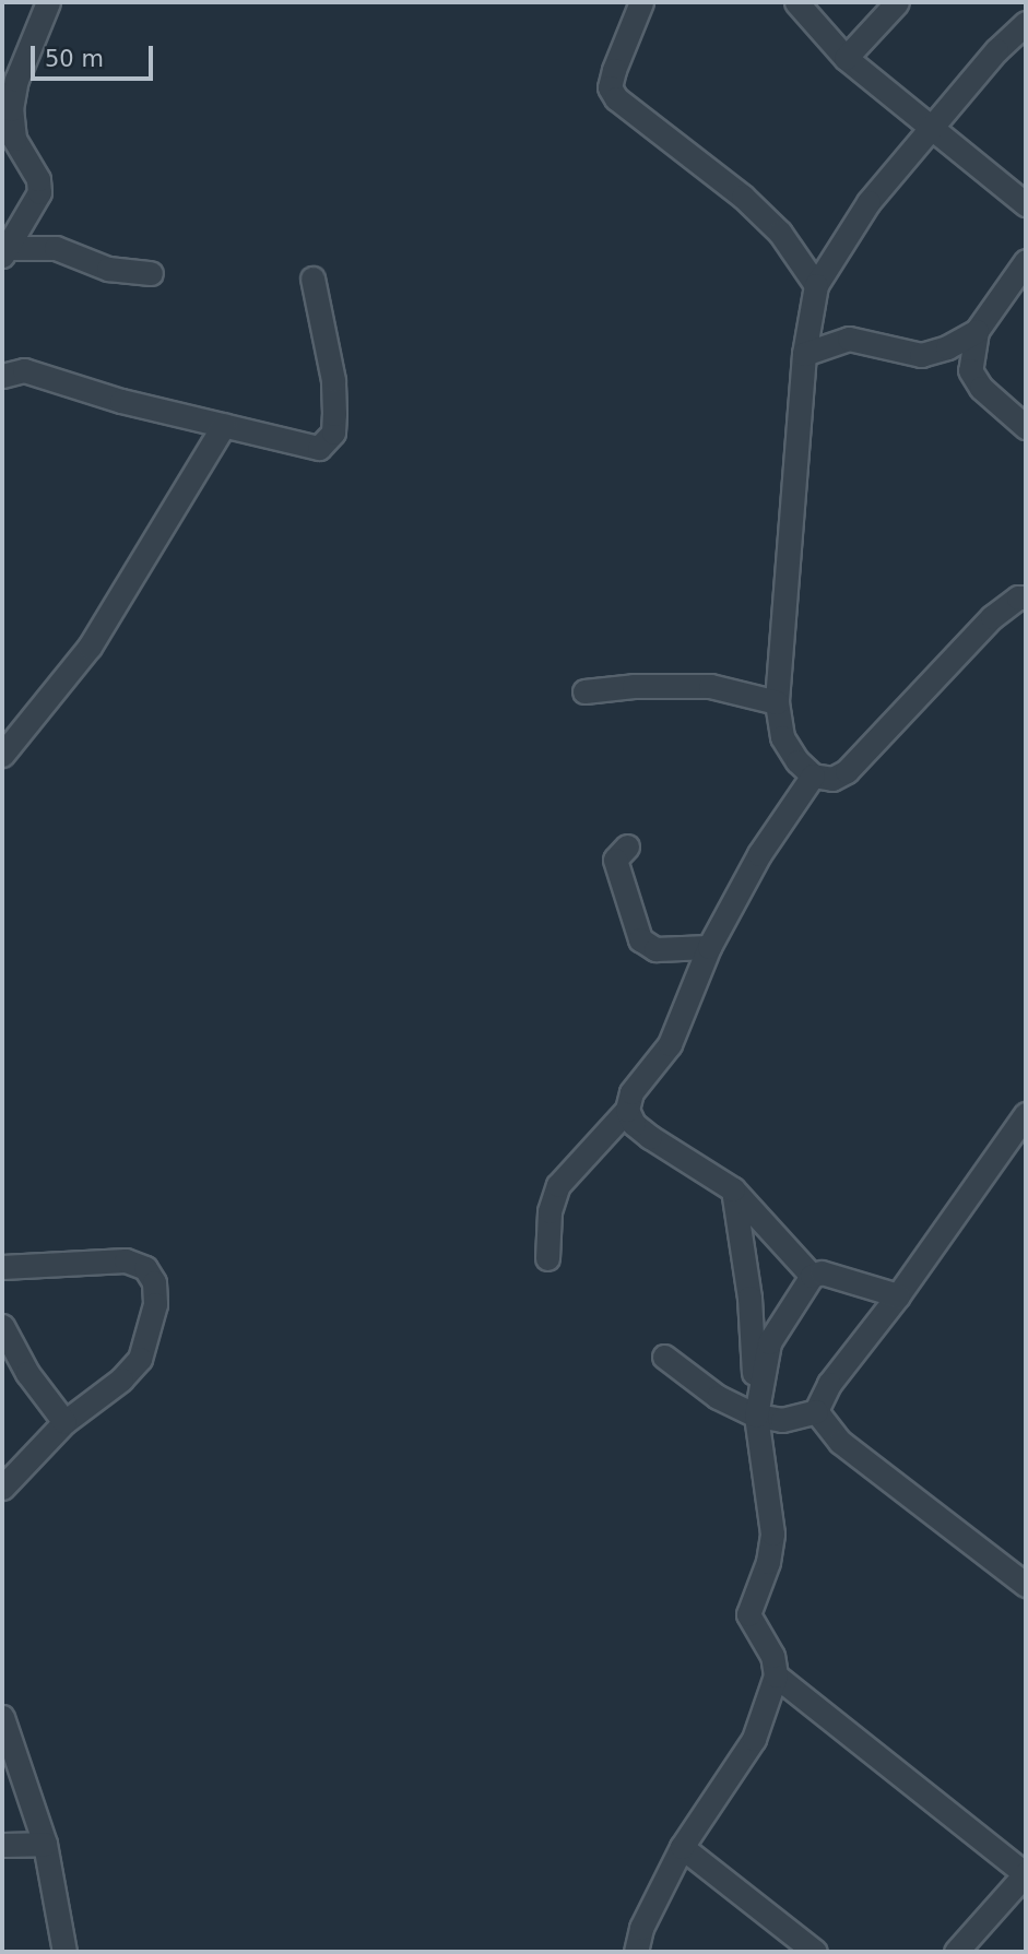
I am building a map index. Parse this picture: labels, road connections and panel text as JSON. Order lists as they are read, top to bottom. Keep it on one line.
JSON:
{"scale_bar":"50 m"}
